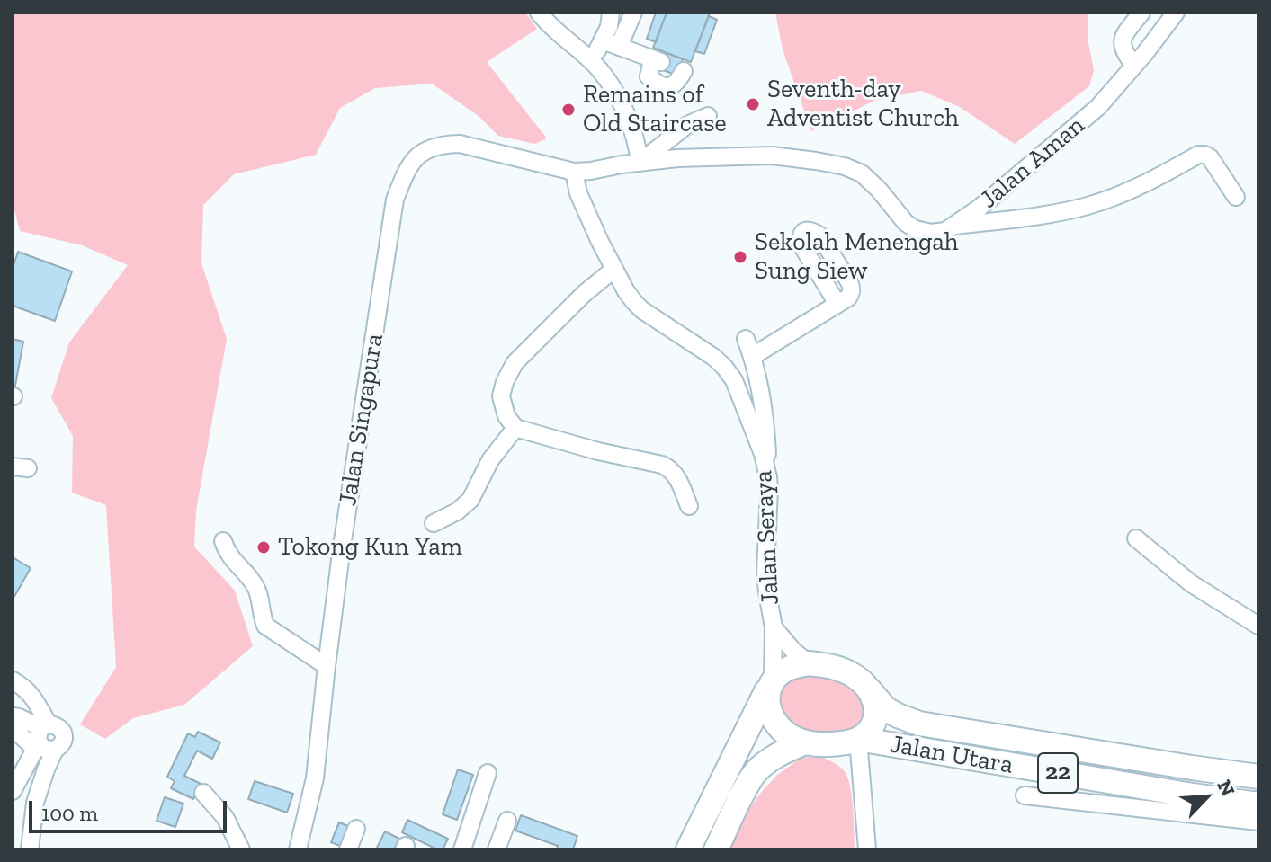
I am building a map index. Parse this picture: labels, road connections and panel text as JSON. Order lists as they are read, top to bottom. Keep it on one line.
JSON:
{"streets":{"highway":["Jalan Utara","22"],"street":["Jalan Aman","Jalan Singapura","Jalan Seraya"]},"crossings":[["Jalan Aman","Jalan Singapura"],["Jalan Aman","Jalan Seraya"],["Jalan Singapura","Jalan Seraya"],["Jalan Seraya","Jalan Utara"],["Jalan Seraya","22"],["Jalan Utara","22"]],"places":["Seventh-day Adventist Church","Remains of Old Staircase","Sekolah Menengah Sung Siew","Tokong Kun Yam"],"scale_bar":"100 m","north":"top right"}
